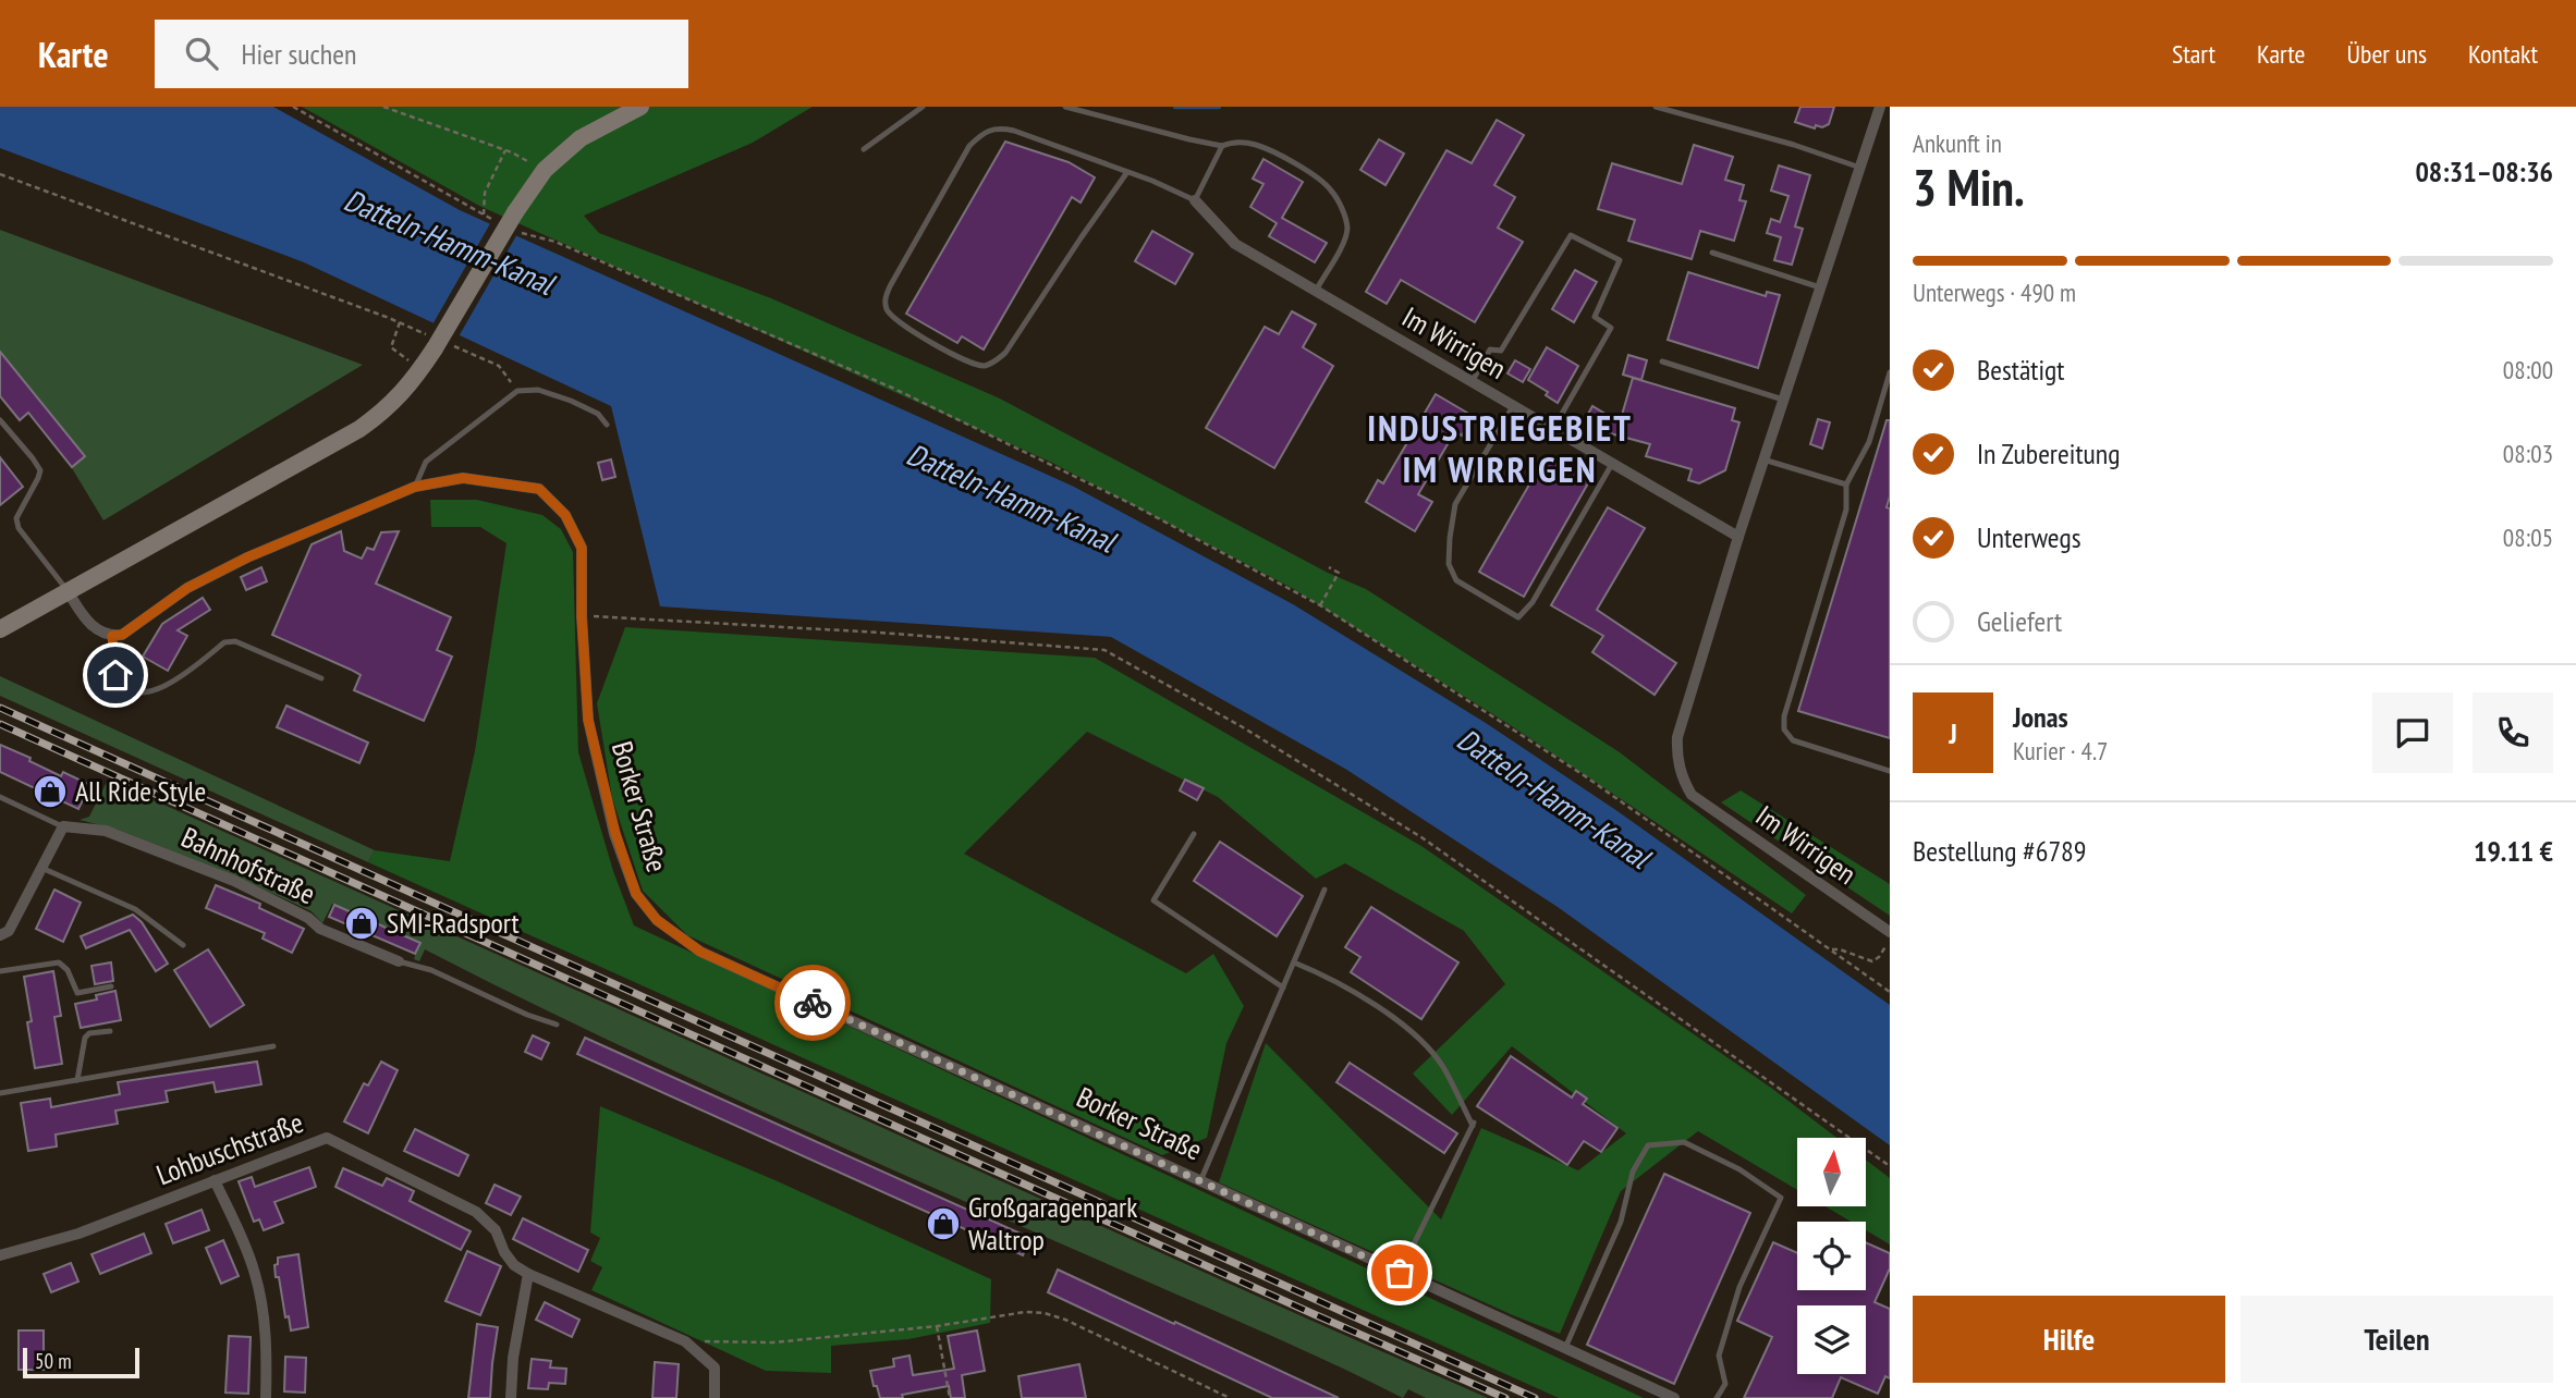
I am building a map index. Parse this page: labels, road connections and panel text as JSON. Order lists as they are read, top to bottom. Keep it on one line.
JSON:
{"streets":{"street":["Im Wirrigen","Borker Straße","Bahnhofstraße","Lohbuschstraße"]},"districts":["INDUSTRIEGEBIET IM WIRRIGEN"],"water":["Datteln-Hamm-Kanal"],"places":{"shop":["All Ride Style","SMI-Radsport","Großgaragenpark Waltrop"]},"scale_bar":"50 m","north":"top","page":{"header":"Karte","search":"Hier suchen","nav":["Start","Karte","Über uns","Kontakt"],"heading":["3 Min.","Ankunft in","08:31–08:36"],"panel":["Jonas","Kurier · 4.7","Bestellung #6789","19.11 €"],"bar":"Unterwegs · 490 m","list":[["Bestätigt","08:00"],["In Zubereitung","08:03"],["Unterwegs","08:05"],"Geliefert"],"round":"J","buttons":["Hilfe","Teilen"],"scale":"50 m"}}
